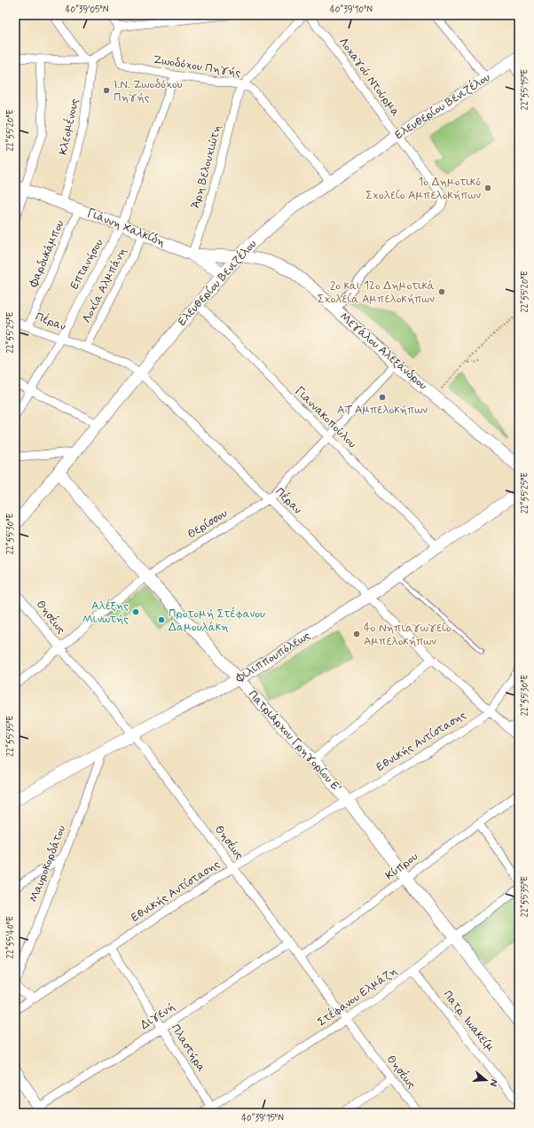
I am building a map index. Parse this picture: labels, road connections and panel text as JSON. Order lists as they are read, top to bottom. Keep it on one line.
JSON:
{"streets":{"main road":["Ελευθερίου Βενιζέλου","Γιάννη Χαλκίδη","Μεγάλου Αλεξάνδρου","Φιλιππουπόλεως","Πατριάρχου Γρηγορίου Ε'"],"street":["Ζωοδόχου Πηγής","Λοχαγού Ντούρμα","Κλεομένους","Άρη Βελουχιώτη","Φαρδυκάμπου","Επτανήσου","Λοχία Αλμπάνη","Πέραν","Γιαννακοπούλου","Θερίσσου","Θησέως","Εθνικής Αντίστασης","Μαυροκορδάτου","Κύπρου","Στέφανου Ελμάζη","Διγενή","Πατρ. Ιωακείμ","Πλαστήρα"]},"crossings":[["Ζωοδόχου Πηγής","Ελευθερίου Βενιζέλου"],["Ζωοδόχου Πηγής","Άρη Βελουχιώτη"],["Ζωοδόχου Πηγής","Επτανήσου"],["Λοχαγού Ντούρμα","Ελευθερίου Βενιζέλου"],["Λοχαγού Ντούρμα","Μεγάλου Αλεξάνδρου"],["Ελευθερίου Βενιζέλου","Γιάννη Χαλκίδη"],["Ελευθερίου Βενιζέλου","Πέραν"],["Ελευθερίου Βενιζέλου","Μεγάλου Αλεξάνδρου"],["Ελευθερίου Βενιζέλου","Γιαννακοπούλου"],["Ελευθερίου Βενιζέλου","Πατριάρχου Γρηγορίου Ε'"],["Κλεομένους","Γιάννη Χαλκίδη"],["Άρη Βελουχιώτη","Γιάννη Χαλκίδη"],["Γιάννη Χαλκίδη","Φαρδυκάμπου"],["Γιάννη Χαλκίδη","Επτανήσου"],["Γιάννη Χαλκίδη","Λοχία Αλμπάνη"],["Γιάννη Χαλκίδη","Μεγάλου Αλεξάνδρου"],["Φαρδυκάμπου","Πέραν"],["Επτανήσου","Πέραν"],["Λοχία Αλμπάνη","Πέραν"],["Πέραν","Θερίσσου"],["Πέραν","Φιλιππουπόλεως"],["Πέραν","Εθνικής Αντίστασης"],["Μεγάλου Αλεξάνδρου","Θερίσσου"],["Γιαννακοπούλου","Θερίσσου"],["Γιαννακοπούλου","Φιλιππουπόλεως"],["Θερίσσου","Θησέως"],["Θερίσσου","Πατριάρχου Γρηγορίου Ε'"],["Θησέως","Φιλιππουπόλεως"],["Θησέως","Εθνικής Αντίστασης"],["Θησέως","Κύπρου"],["Θησέως","Στέφανου Ελμάζη"],["Θησέως","Διγενή"],["Φιλιππουπόλεως","Πατριάρχου Γρηγορίου Ε'"],["Φιλιππουπόλεως","Μαυροκορδάτου"],["Πατριάρχου Γρηγορίου Ε'","Εθνικής Αντίστασης"],["Πατριάρχου Γρηγορίου Ε'","Κύπρου"],["Πατριάρχου Γρηγορίου Ε'","Στέφανου Ελμάζη"],["Εθνικής Αντίστασης","Πλαστήρα"],["Στέφανου Ελμάζη","Πατρ. Ιωακείμ"],["Στέφανου Ελμάζη","Πλαστήρα"],["Διγενή","Πλαστήρα"]],"places":["Ι.Ν. Ζωοδόχου Πηγής","1ο Δημοτικό Σχολείο Αμπελοκήπων","2ο και 12ο Δημοτικά Σχολεία Αμπελοκήπων","ΑΤ Αμπελοκήπων","Αλέξης Μινωτής","Προτομή Στέφανου Δαμουλάκη","4ο Νηπιαγωγείο Αμπελοκήπων"],"north":"right","coordinates":["40°39'05\"N","40°39'10\"N","22°55'15\"E","22°55'20\"E","22°55'25\"E","22°55'30\"E","22°55'35\"E","22°55'40\"E","40°39'15\"N"]}
